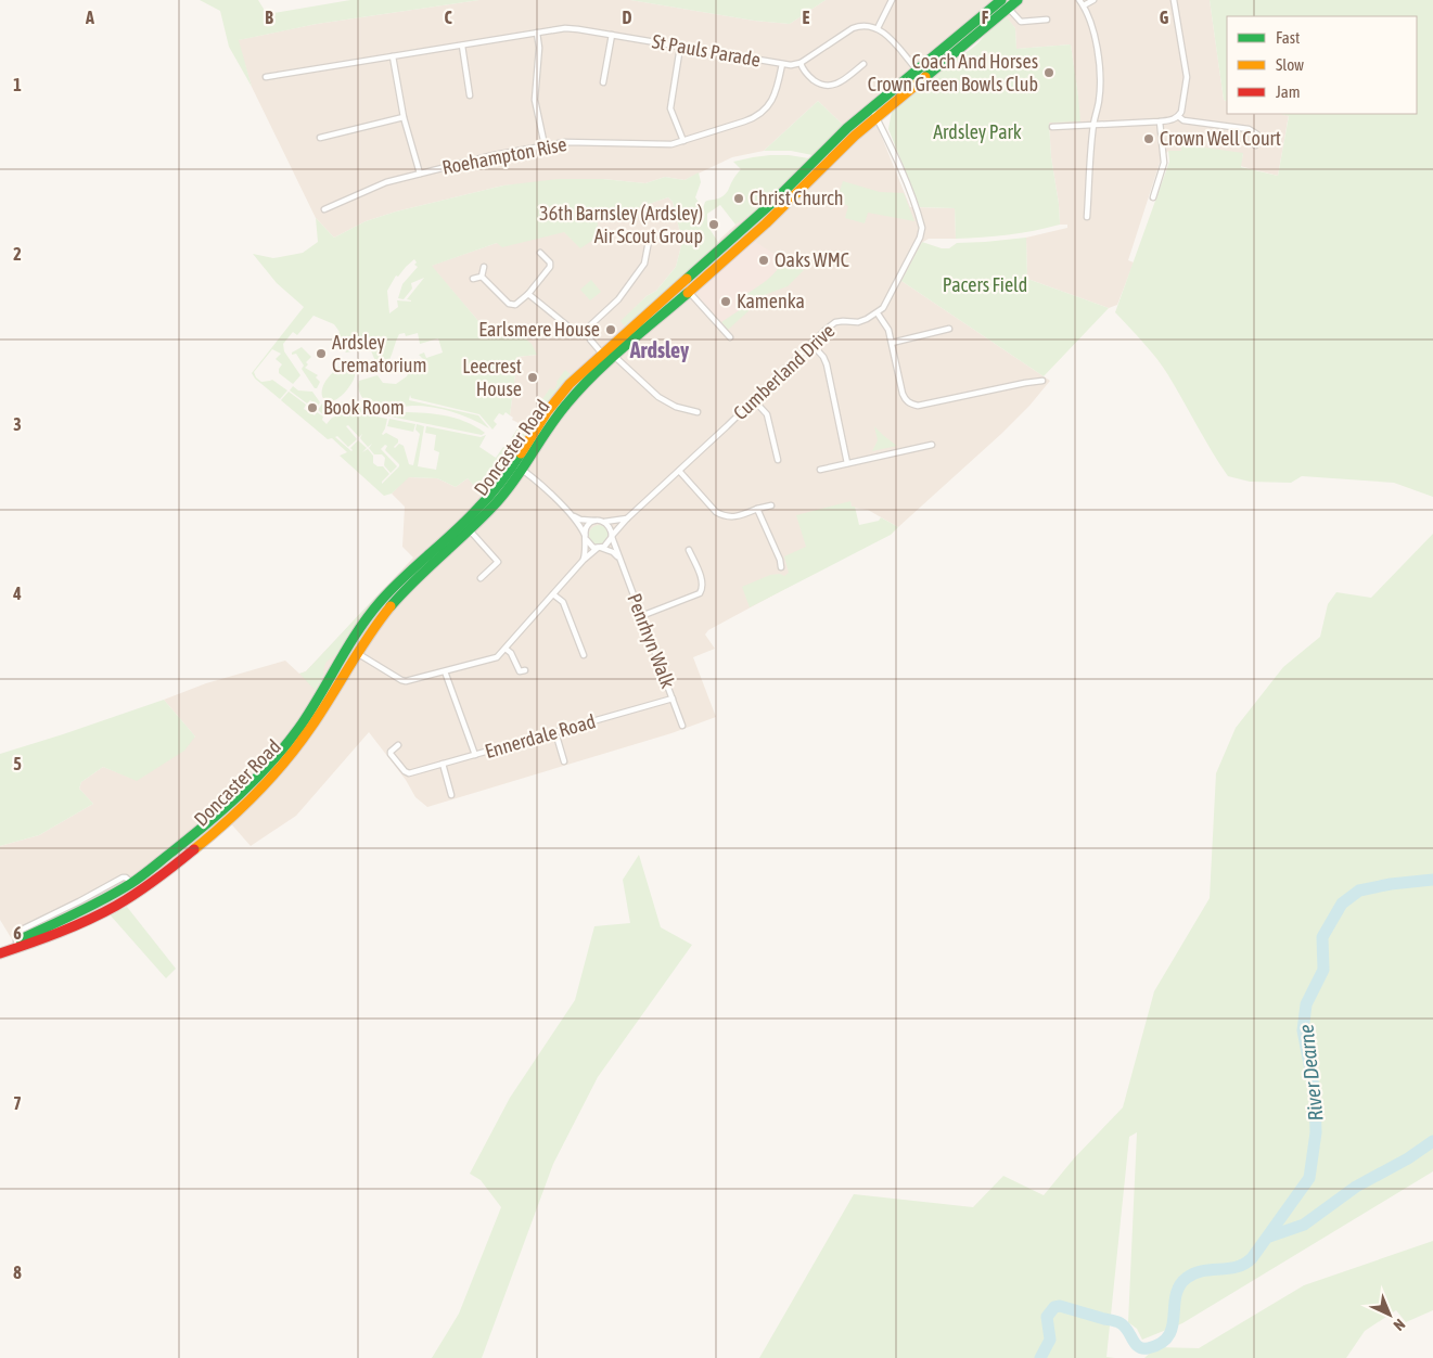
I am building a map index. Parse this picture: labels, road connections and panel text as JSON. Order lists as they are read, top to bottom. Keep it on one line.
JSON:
{"streets":{"highway":["Doncaster Road"],"street":["St Pauls Parade","Roehampton Rise","Cumberland Drive","Penrhyn Walk","Ennerdale Road"]},"crossings":[["St Pauls Parade","Roehampton Rise"],["Cumberland Drive","Doncaster Road"],["Cumberland Drive","Penrhyn Walk"],["Penrhyn Walk","Ennerdale Road"]],"districts":["Ardsley"],"water":["River Dearne"],"parks":["Ardsley Park","Pacers Field"],"places":["Coach And Horses Crown Green Bowls Club","Crown Well Court","Christ Church","36th Barnsley (Ardsley) Air Scout Group","Oaks WMC","Kamenka","Earlsmere House","Ardsley Crematorium","Leecrest House","Book Room"],"legend":["Fast","Slow","Jam"],"north":"bottom right","grid":{"columns":["A","B","C","D","E","F","G"],"rows":["1","2","3","4","5","6","7","8"]}}
